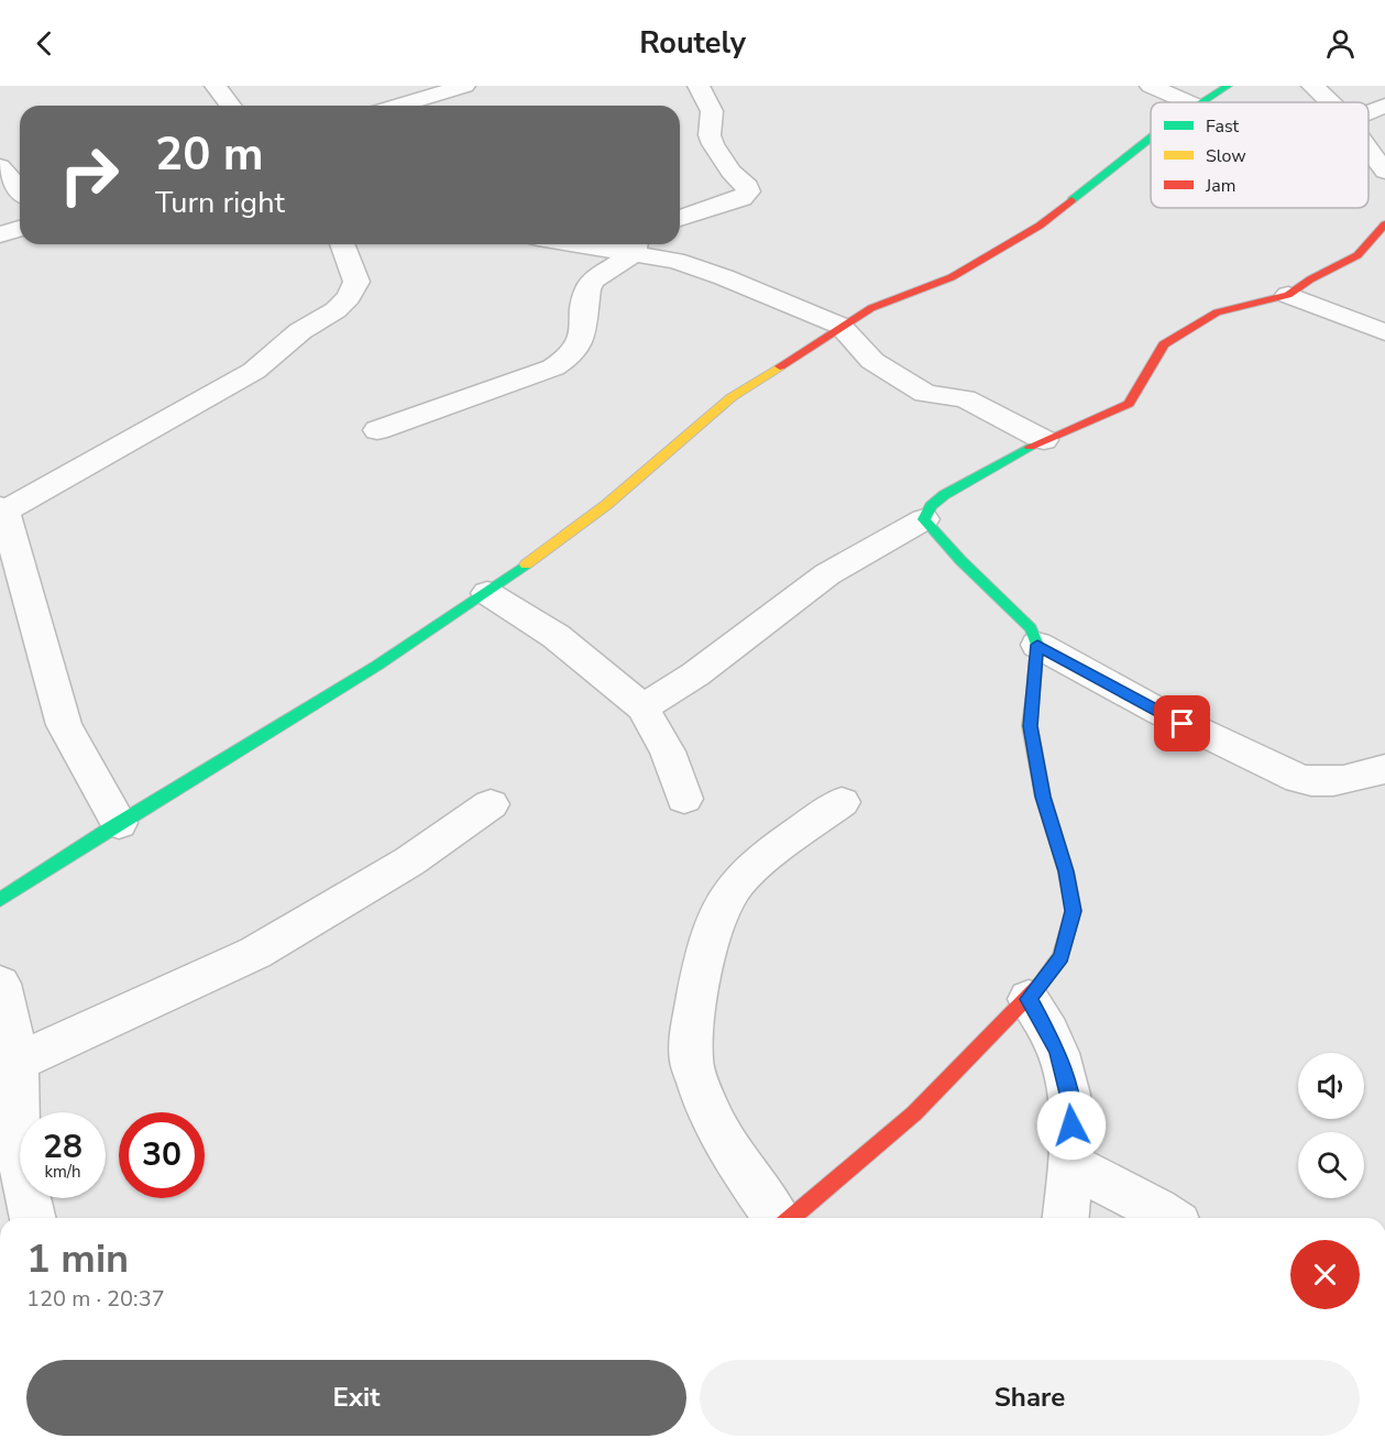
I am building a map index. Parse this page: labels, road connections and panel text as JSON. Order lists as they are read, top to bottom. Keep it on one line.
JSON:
{"legend":["Fast","Slow","Jam"],"page":{"header":"Routely","turn":["20 m","Turn right"],"speed":"28 km/h","limit":"30","heading":["1 min","120 m · 20:37"],"buttons":["Exit","Share"]}}
